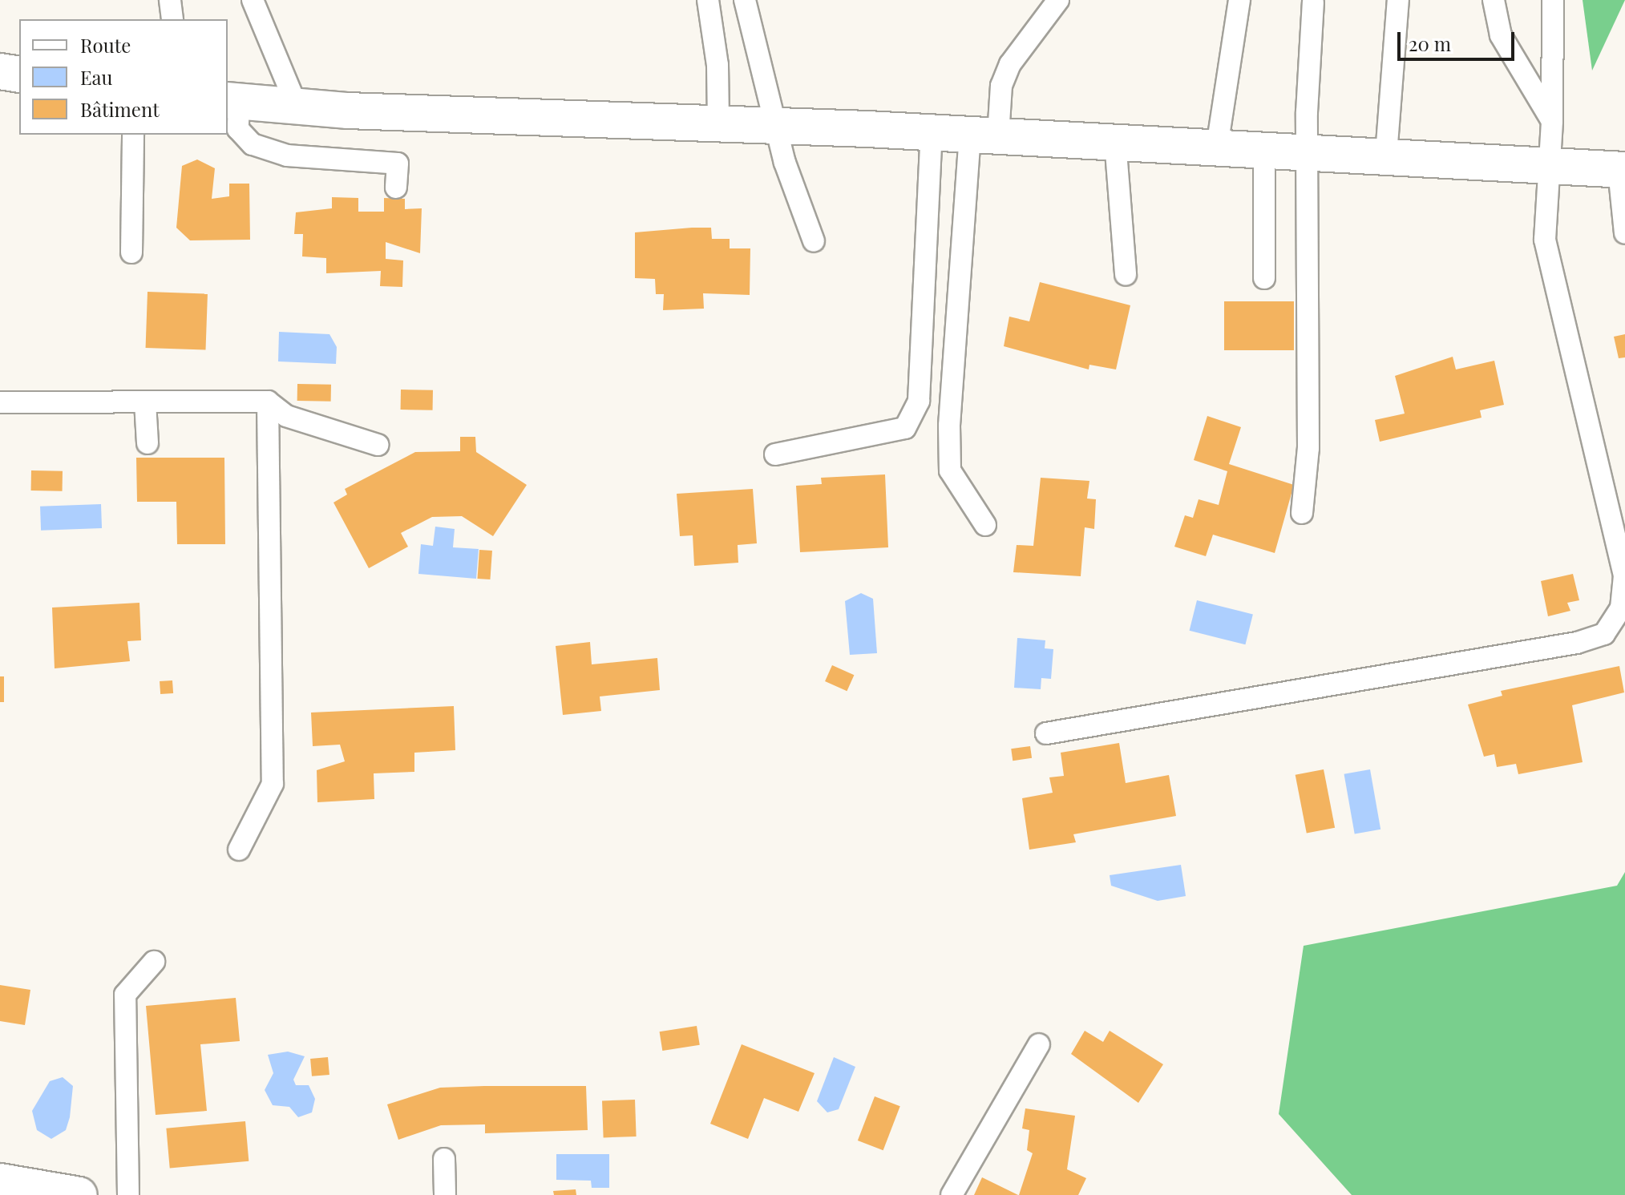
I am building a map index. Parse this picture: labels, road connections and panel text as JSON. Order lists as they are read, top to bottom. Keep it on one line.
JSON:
{"legend":["Route","Eau","Bâtiment"],"scale_bar":"20 m"}
